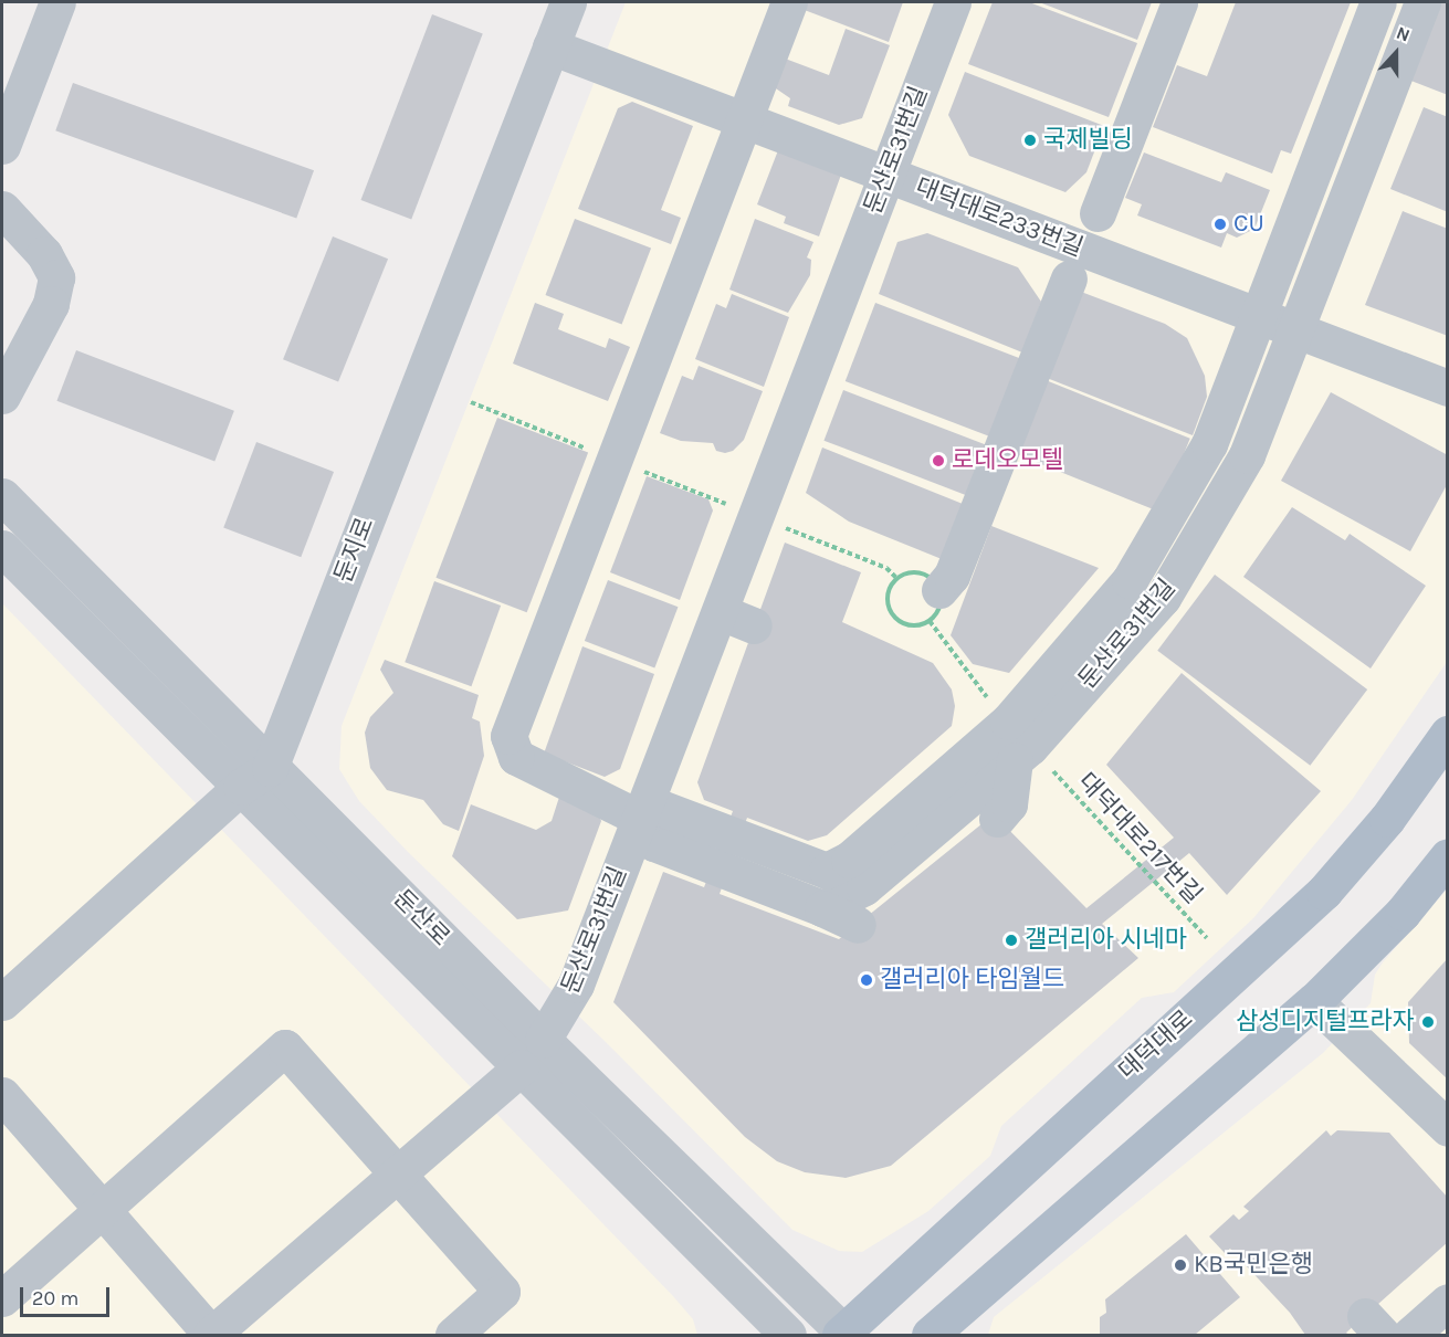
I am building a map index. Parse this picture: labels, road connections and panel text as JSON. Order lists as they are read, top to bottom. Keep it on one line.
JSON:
{"streets":{"main road":["대덕대로"],"street":["둔산로31번길","대덕대로233번길","둔지로","둔산로"],"path":["대덕대로217번길"]},"crossings":[["둔산로31번길","대덕대로233번길"],["둔산로31번길","대덕대로217번길"],["둔산로31번길","둔산로"],["대덕대로233번길","둔지로"],["둔지로","둔산로"],["둔산로","대덕대로"]],"places":["국제빌딩","CU","로데오모텔","갤러리아 시네마","갤러리아 타임월드","삼성디지털프라자","KB국민은행"],"scale_bar":"20 m","north":"top"}
